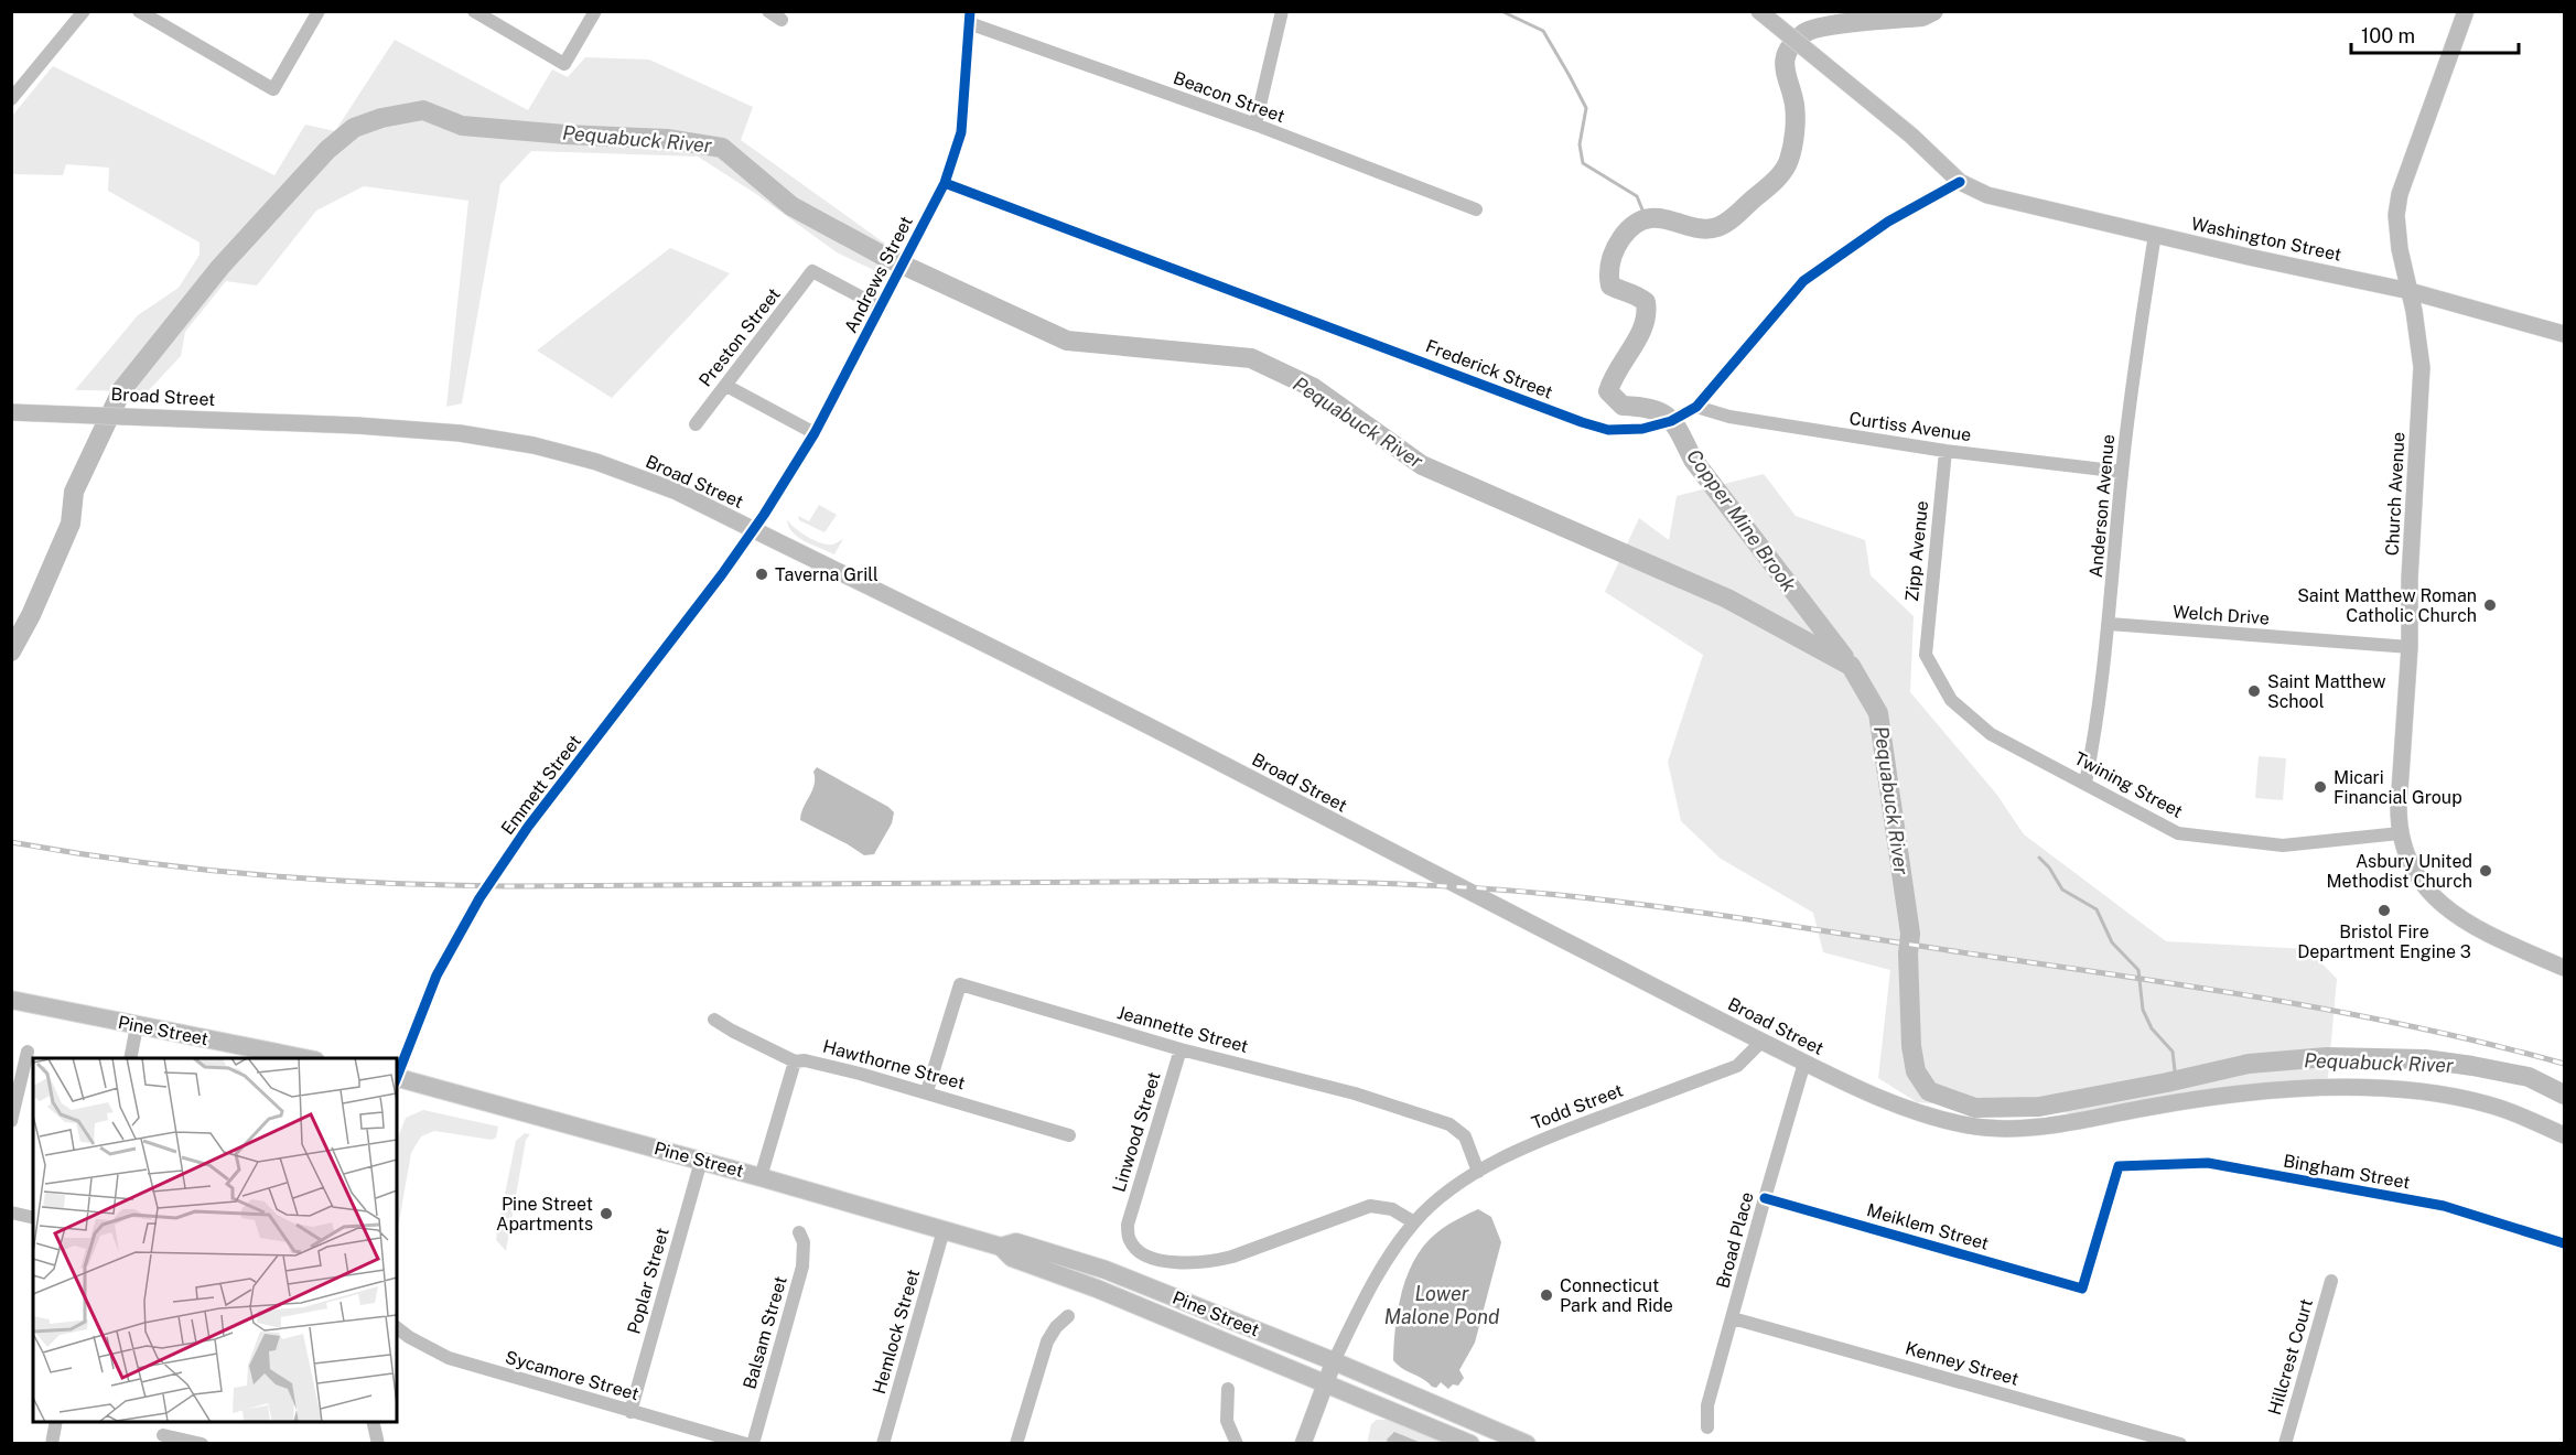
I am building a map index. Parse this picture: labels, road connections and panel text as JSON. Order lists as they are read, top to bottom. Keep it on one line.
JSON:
{"streets":{"highway":["Pine Street"],"main road":["Washington Street","Broad Street","Church Avenue"],"street":["Beacon Street","Andrews Street","Preston Street","Frederick Street","Curtiss Avenue","Anderson Avenue","Zipp Avenue","Welch Drive","Emmett Street","Twining Street","Jeannette Street","Hawthorne Street","Todd Street","Linwood Street","Bingham Street","Meiklem Street","Broad Place","Poplar Street","Hemlock Street","Balsam Street","Hillcrest Court","Kenney Street","Sycamore Street"]},"crossings":[["Beacon Street","Andrews Street"],["Washington Street","Frederick Street"],["Washington Street","Church Avenue"],["Washington Street","Anderson Avenue"],["Andrews Street","Preston Street"],["Andrews Street","Frederick Street"],["Andrews Street","Broad Street"],["Andrews Street","Emmett Street"],["Frederick Street","Curtiss Avenue"],["Broad Street","Emmett Street"],["Broad Street","Todd Street"],["Broad Street","Broad Place"],["Curtiss Avenue","Anderson Avenue"],["Curtiss Avenue","Zipp Avenue"],["Church Avenue","Welch Drive"],["Church Avenue","Twining Street"],["Anderson Avenue","Welch Drive"],["Anderson Avenue","Twining Street"],["Zipp Avenue","Twining Street"],["Jeannette Street","Hawthorne Street"],["Jeannette Street","Todd Street"],["Jeannette Street","Linwood Street"],["Pine Street","Todd Street"],["Pine Street","Poplar Street"],["Pine Street","Hemlock Street"],["Todd Street","Linwood Street"],["Bingham Street","Meiklem Street"],["Meiklem Street","Broad Place"],["Broad Place","Kenney Street"],["Poplar Street","Sycamore Street"]],"water":["Pequabuck River","Copper Mine Brook","Lower Malone Pond"],"places":["Taverna Grill","Saint Matthew Roman Catholic Church","Saint Matthew School","Micari Financial Group","Asbury United Methodist Church","Bristol Fire Department Engine 3","Pine Street Apartments","Connecticut Park and Ride"],"scale_bar":"100 m"}
